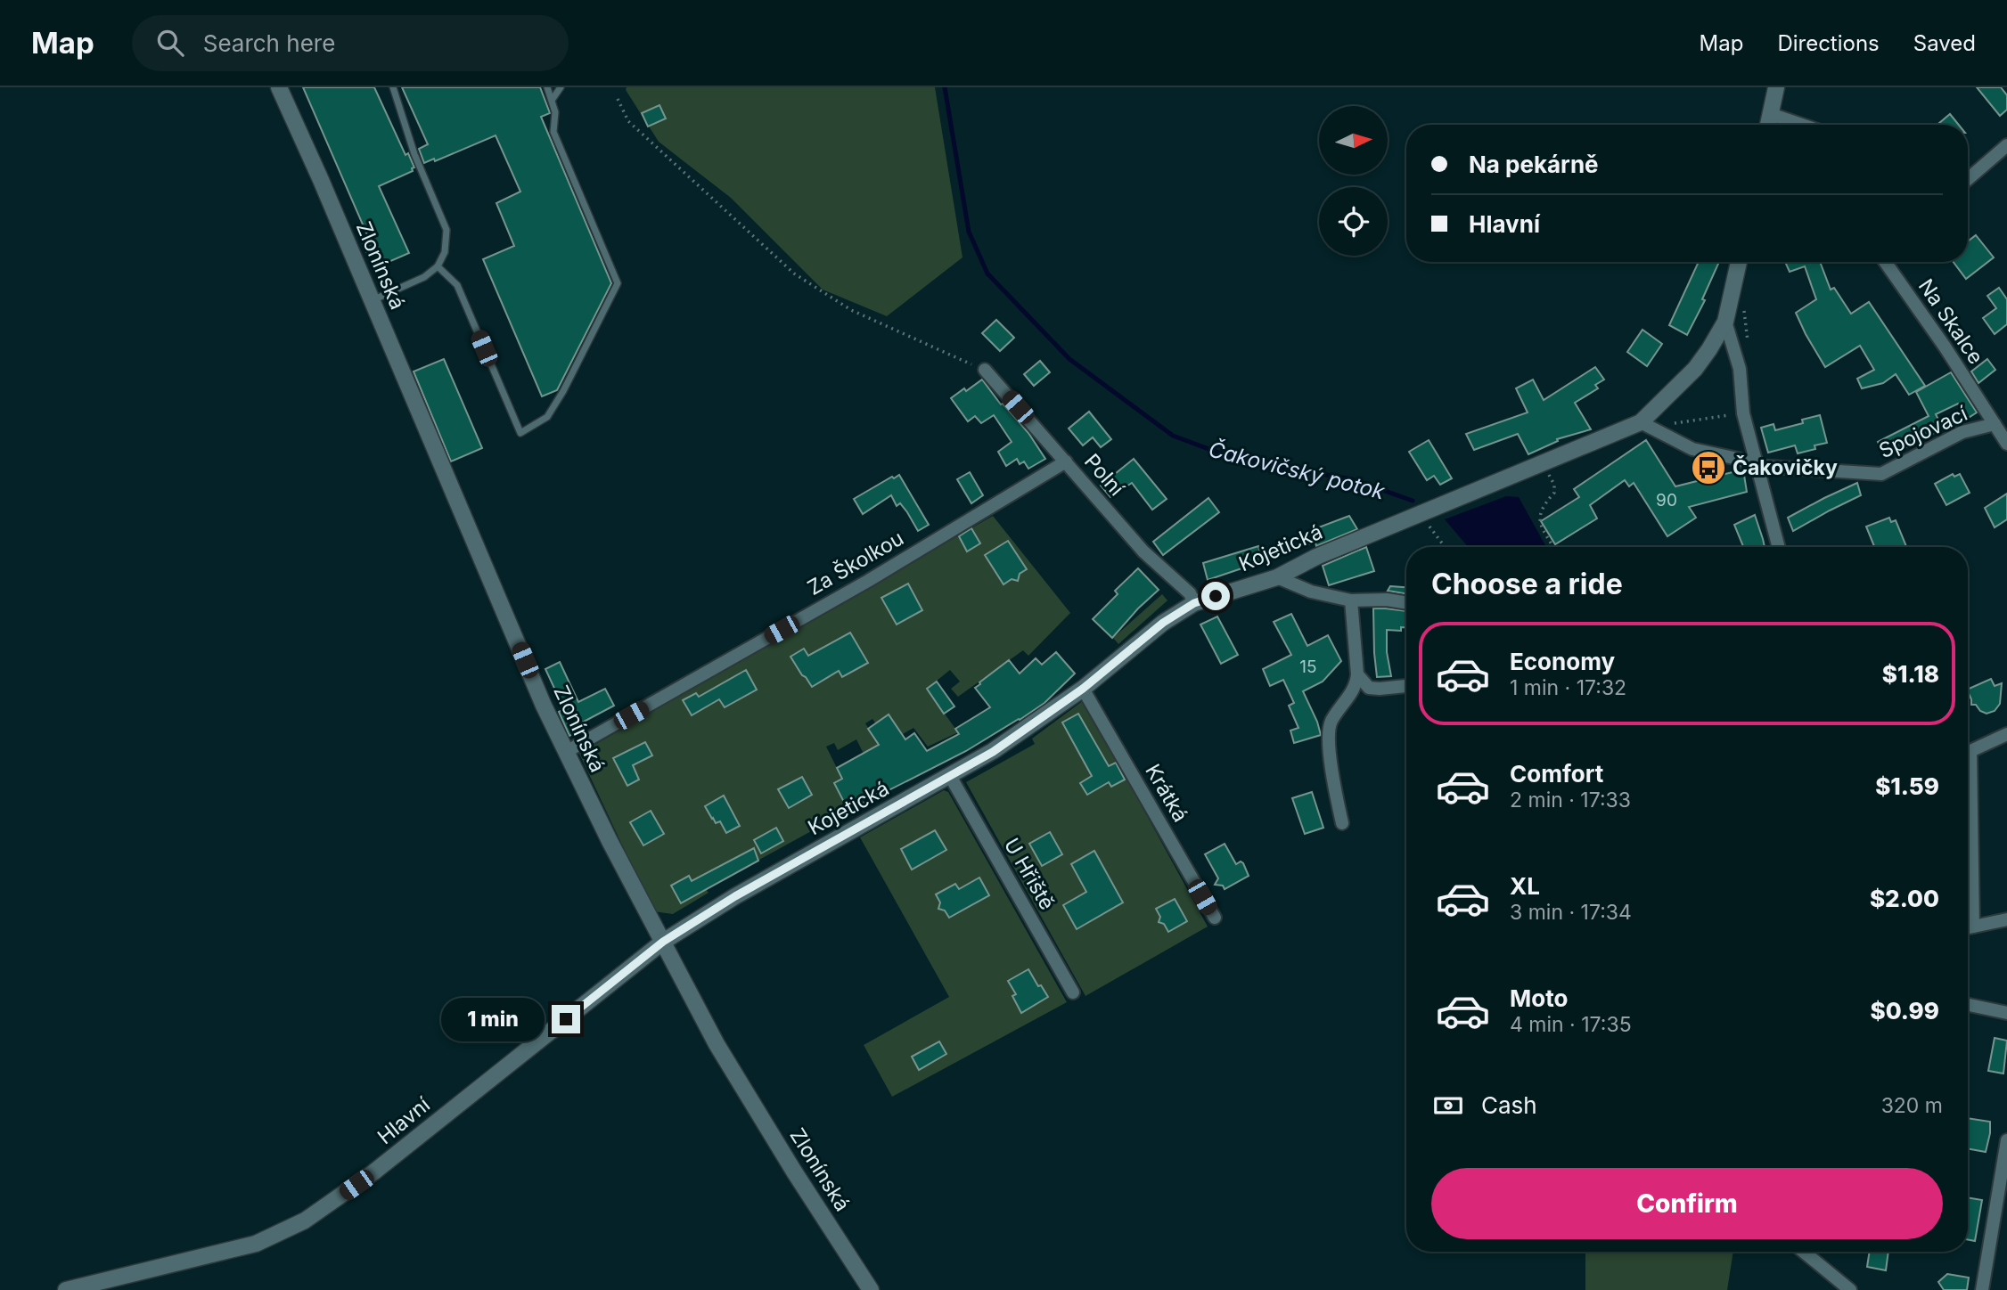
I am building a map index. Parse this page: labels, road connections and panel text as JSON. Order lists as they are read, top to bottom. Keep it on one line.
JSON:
{"streets":{"street":["Zlonínská","Na Skalce","Spojovací","Polní","Kojetická","Za Školkou","Krátká","U Hřiště","Hlavní"]},"crossings":[["Zlonínská","Kojetická"],["Zlonínská","Za Školkou"],["Zlonínská","Hlavní"],["Na Skalce","Spojovací"],["Spojovací","Kojetická"],["Polní","Kojetická"],["Polní","Za Školkou"],["Kojetická","Krátká"],["Kojetická","U Hřiště"],["Kojetická","Hlavní"]],"water":["Čakovičský potok"],"places":{"bus stop":["Čakovičky"]},"house_numbers":["90","15"],"north":"right","page":{"header":"Map","search":"Search here","nav":["Map","Directions","Saved"],"banner":["Na pekárně","Hlavní"],"heading":"Choose a ride","list":[{"name":"Economy","note":"1 min · 17:32","value":"$1.18"},{"name":"Comfort","note":"2 min · 17:33","value":"$1.59"},{"name":"XL","note":"3 min · 17:34","value":"$2.00"},{"name":"Moto","note":"4 min · 17:35","value":"$0.99"}],"bubble":"1 min","pay":["Cash","320 m"],"buttons":"Confirm"}}
